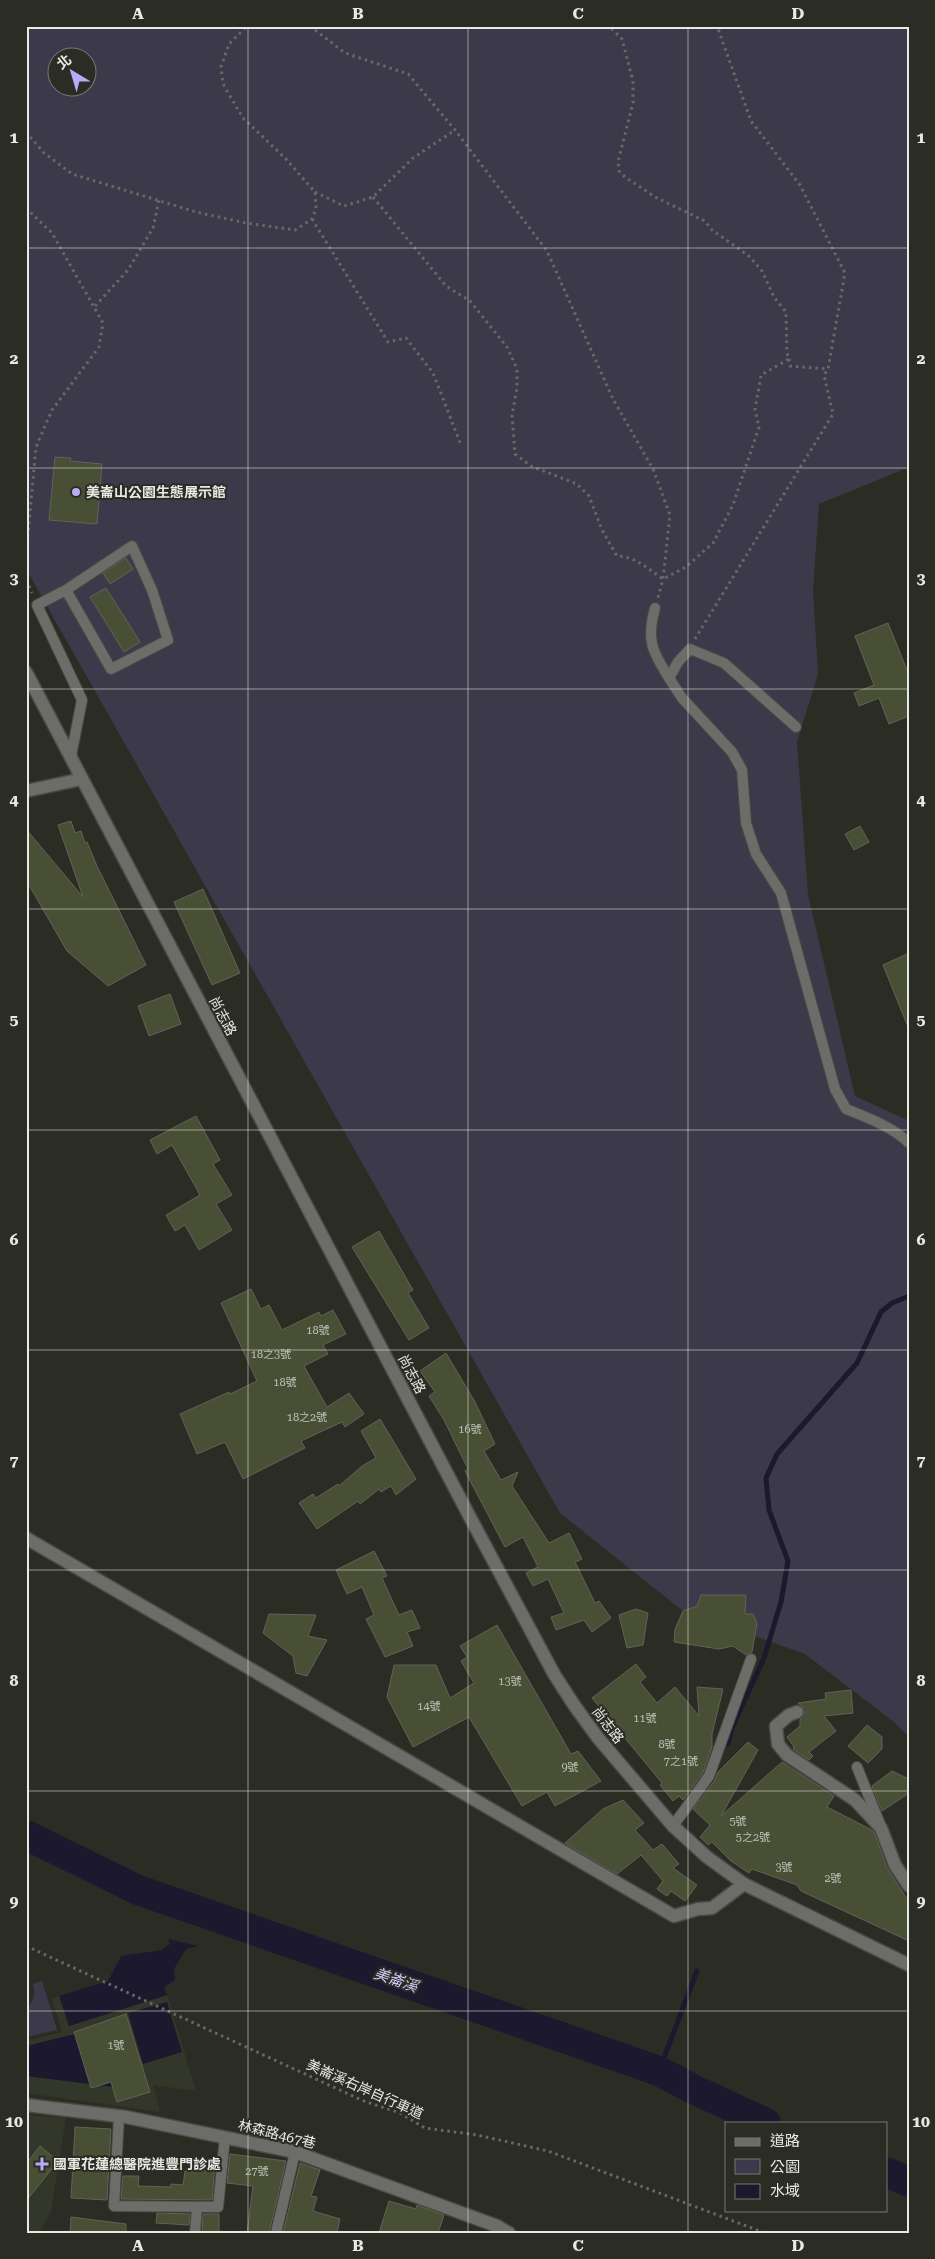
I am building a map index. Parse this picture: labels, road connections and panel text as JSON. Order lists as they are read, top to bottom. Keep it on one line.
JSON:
{"streets":{"street":["尚志路","林森路467巷"],"path":["美崙溪右岸自行車道"]},"water":["美崙溪"],"places":{"other":["美崙山公園生態展示館"],"health":["國軍花蓮總醫院進豐門診處"]},"house_numbers":["18號","18之3號","18號","18之2號","16號","13號","14號","11號","8號","7之1號","9號","5號","5之2號","3號","2號","1號","27號"],"legend":["道路","公園","水域"],"north":"top left","grid":{"columns":["A","B","C","D"],"rows":["1","2","3","4","5","6","7","8","9","10"]}}
